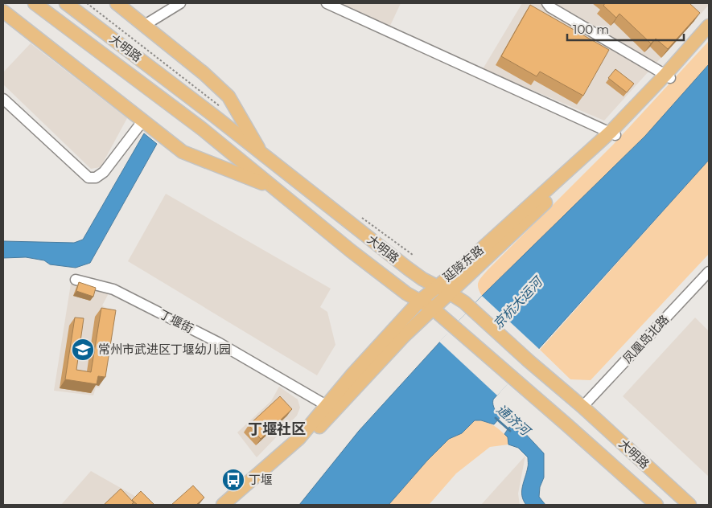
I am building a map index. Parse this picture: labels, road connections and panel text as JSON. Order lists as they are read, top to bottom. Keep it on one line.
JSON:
{"streets":{"main road":["大明路","延陵东路"],"street":["丁堰街","凤凰岛北路"]},"crossings":[["大明路","延陵东路"],["大明路","凤凰岛北路"],["延陵东路","丁堰街"]],"districts":["丁堰社区"],"water":["京杭大运河","通济河"],"places":{"school or university":["常州市武进区丁堰幼儿园"],"bus stop":["丁堰"]},"scale_bar":"100 m"}
